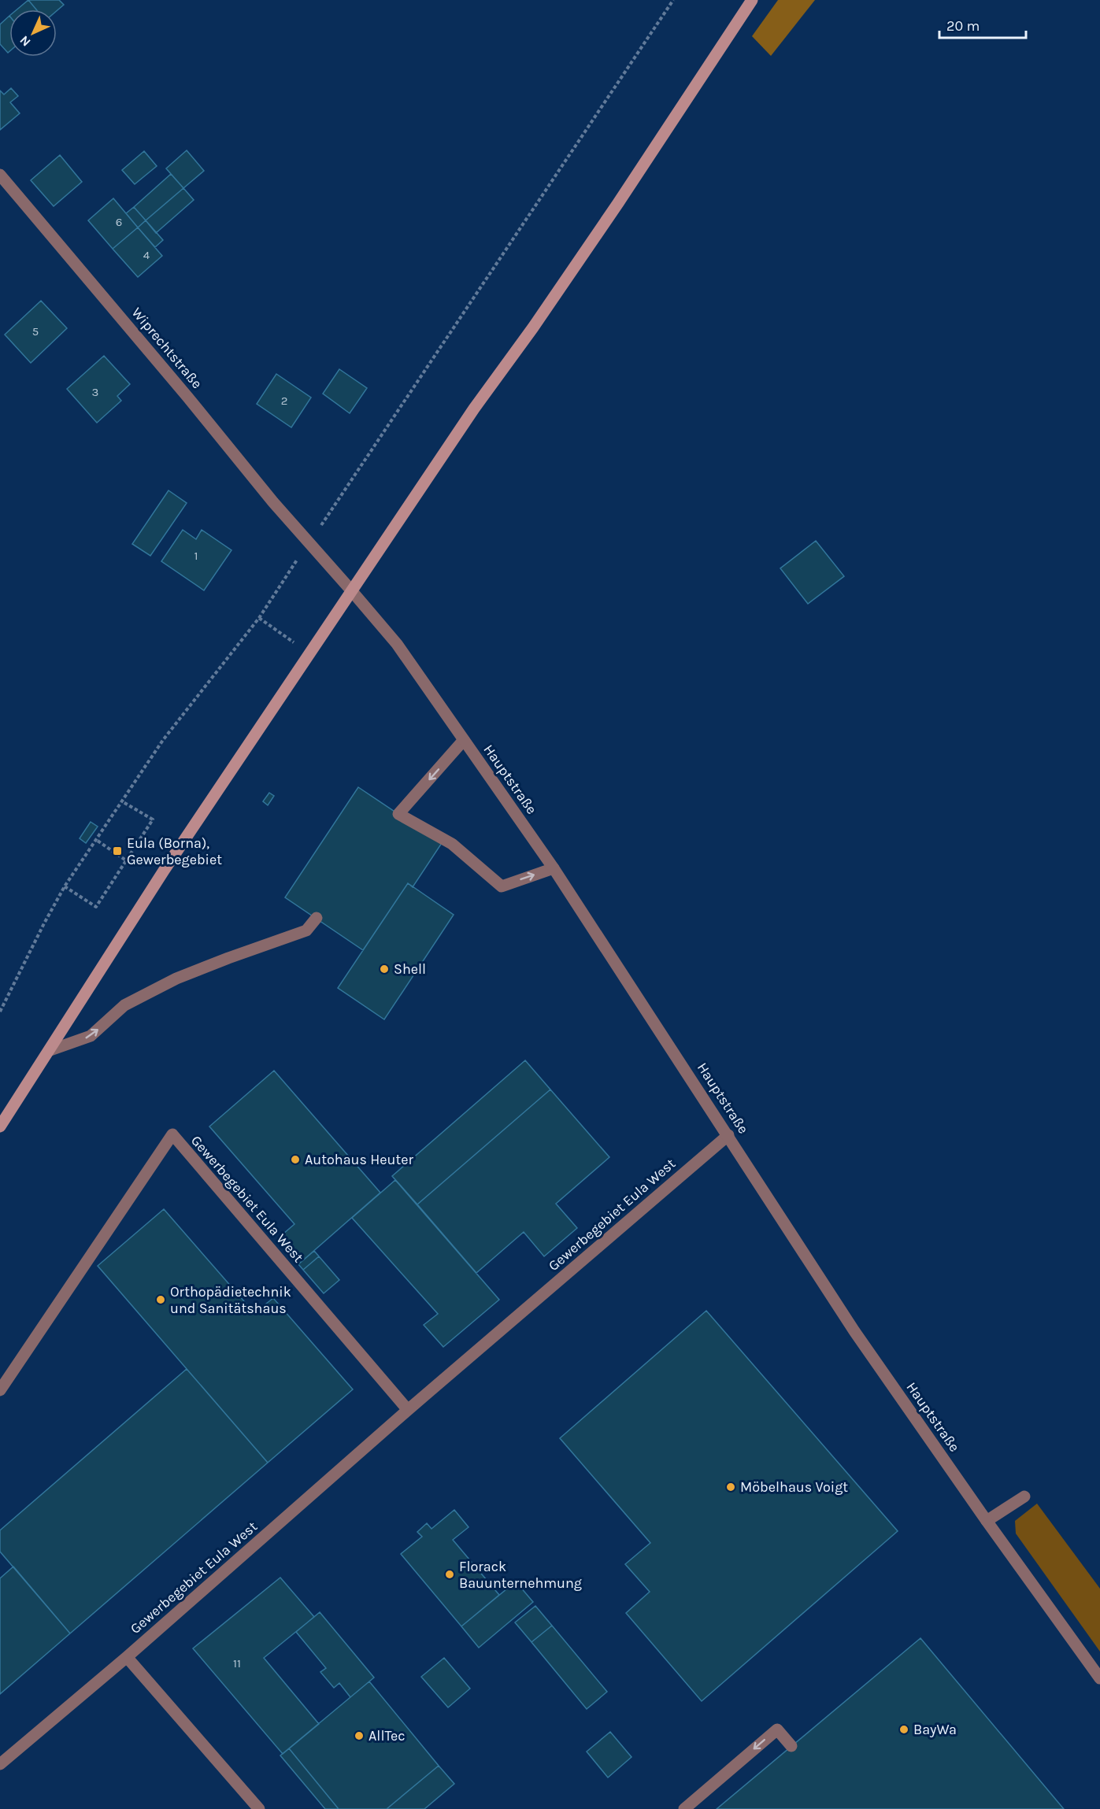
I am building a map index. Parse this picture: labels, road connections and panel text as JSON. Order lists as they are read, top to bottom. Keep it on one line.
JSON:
{"streets":{"street":["Wiprechtstraße","Hauptstraße","Gewerbegebiet Eula West"]},"crossings":[["Wiprechtstraße","Hauptstraße"],["Hauptstraße","Gewerbegebiet Eula West"]],"places":{"transit":["Eula (Borna), Gewerbegebiet"],"other":["Shell","Autohaus Heuter","Orthopädietechnik und Sanitätshaus","Möbelhaus Voigt","Florack Bauunternehmung","BayWa","AllTec"]},"house_numbers":["6","4","5","3","2","1","11"],"scale_bar":"20 m","north":"bottom left"}
